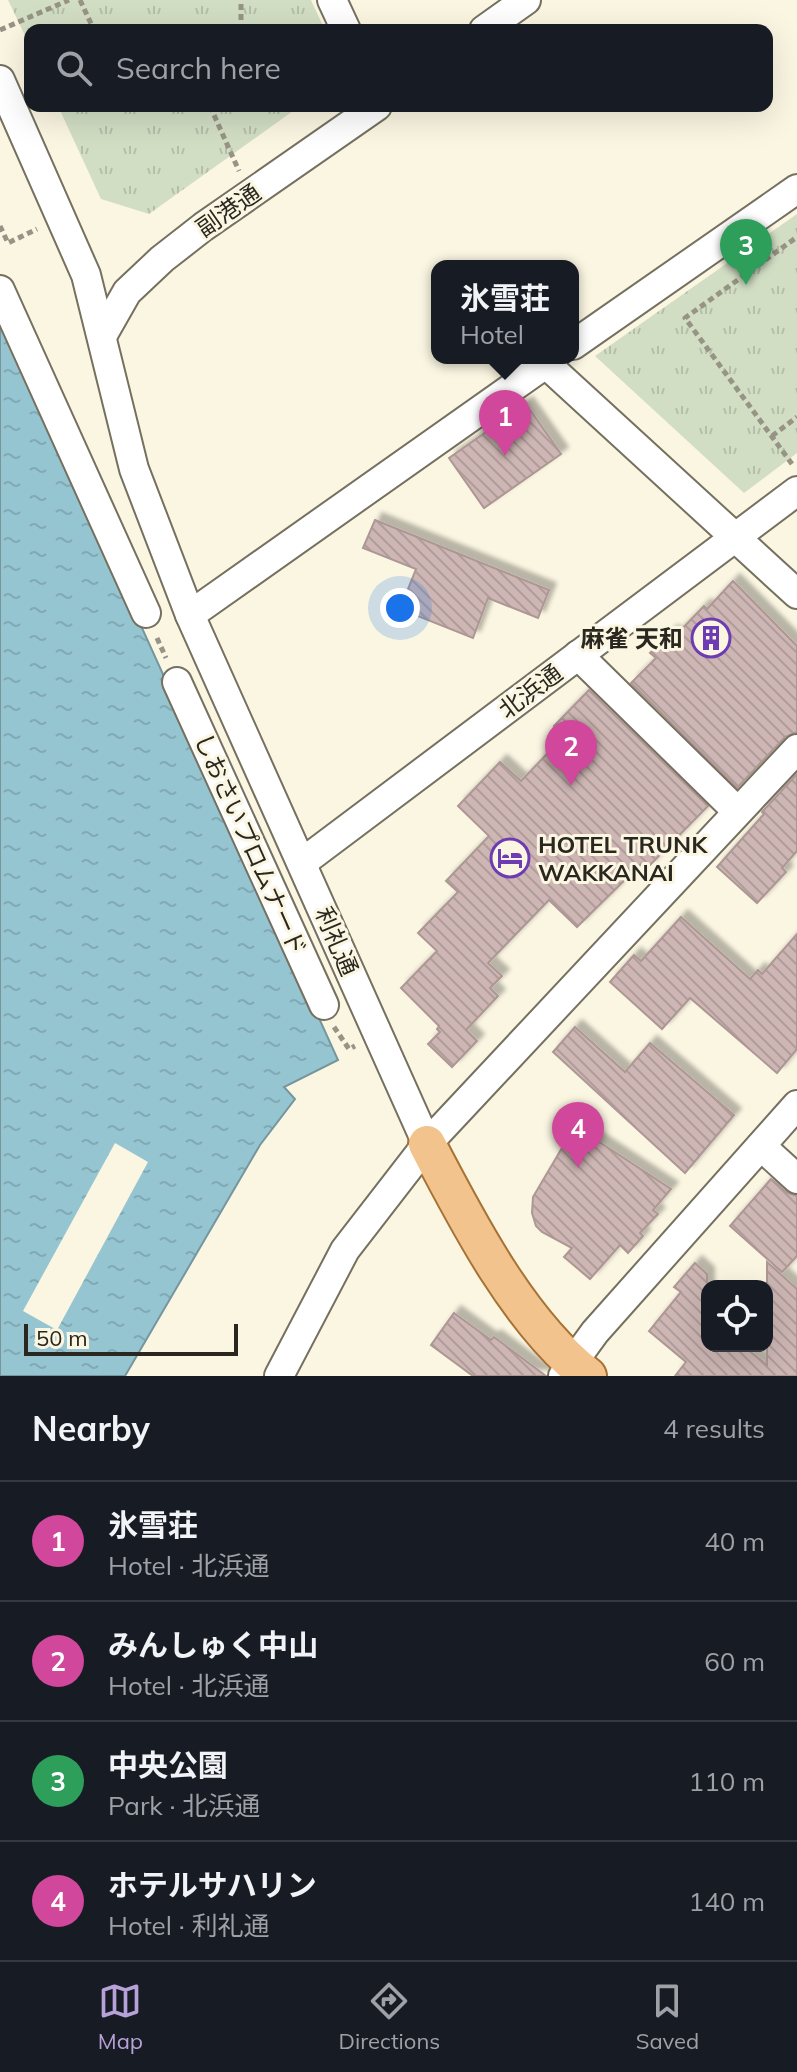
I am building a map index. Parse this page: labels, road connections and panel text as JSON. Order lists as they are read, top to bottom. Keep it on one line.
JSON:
{"streets":{"main road":["利礼通"],"street":["副港通","北浜通","しおさいプロムナード"]},"crossings":[["副港通","利礼通"],["北浜通","利礼通"]],"places":{"building":["麻雀 天和"],"hotel":["HOTEL TRUNK WAKKANAI"]},"scale_bar":"50 m","page":{"search":"Search here","pins":["3","1","2","4"],"popup":["氷雪荘","Hotel"],"scale":"50 m","heading":["Nearby","4 results"],"list":[{"mark":"1","name":"氷雪荘","note":"Hotel · 北浜通","value":"40 m"},{"mark":"2","name":"みんしゅく中山","note":"Hotel · 北浜通","value":"60 m"},{"mark":"3","name":"中央公園","note":"Park · 北浜通","value":"110 m"},{"mark":"4","name":"ホテルサハリン","note":"Hotel · 利礼通","value":"140 m"}],"nav":["Map","Directions","Saved"]}}
